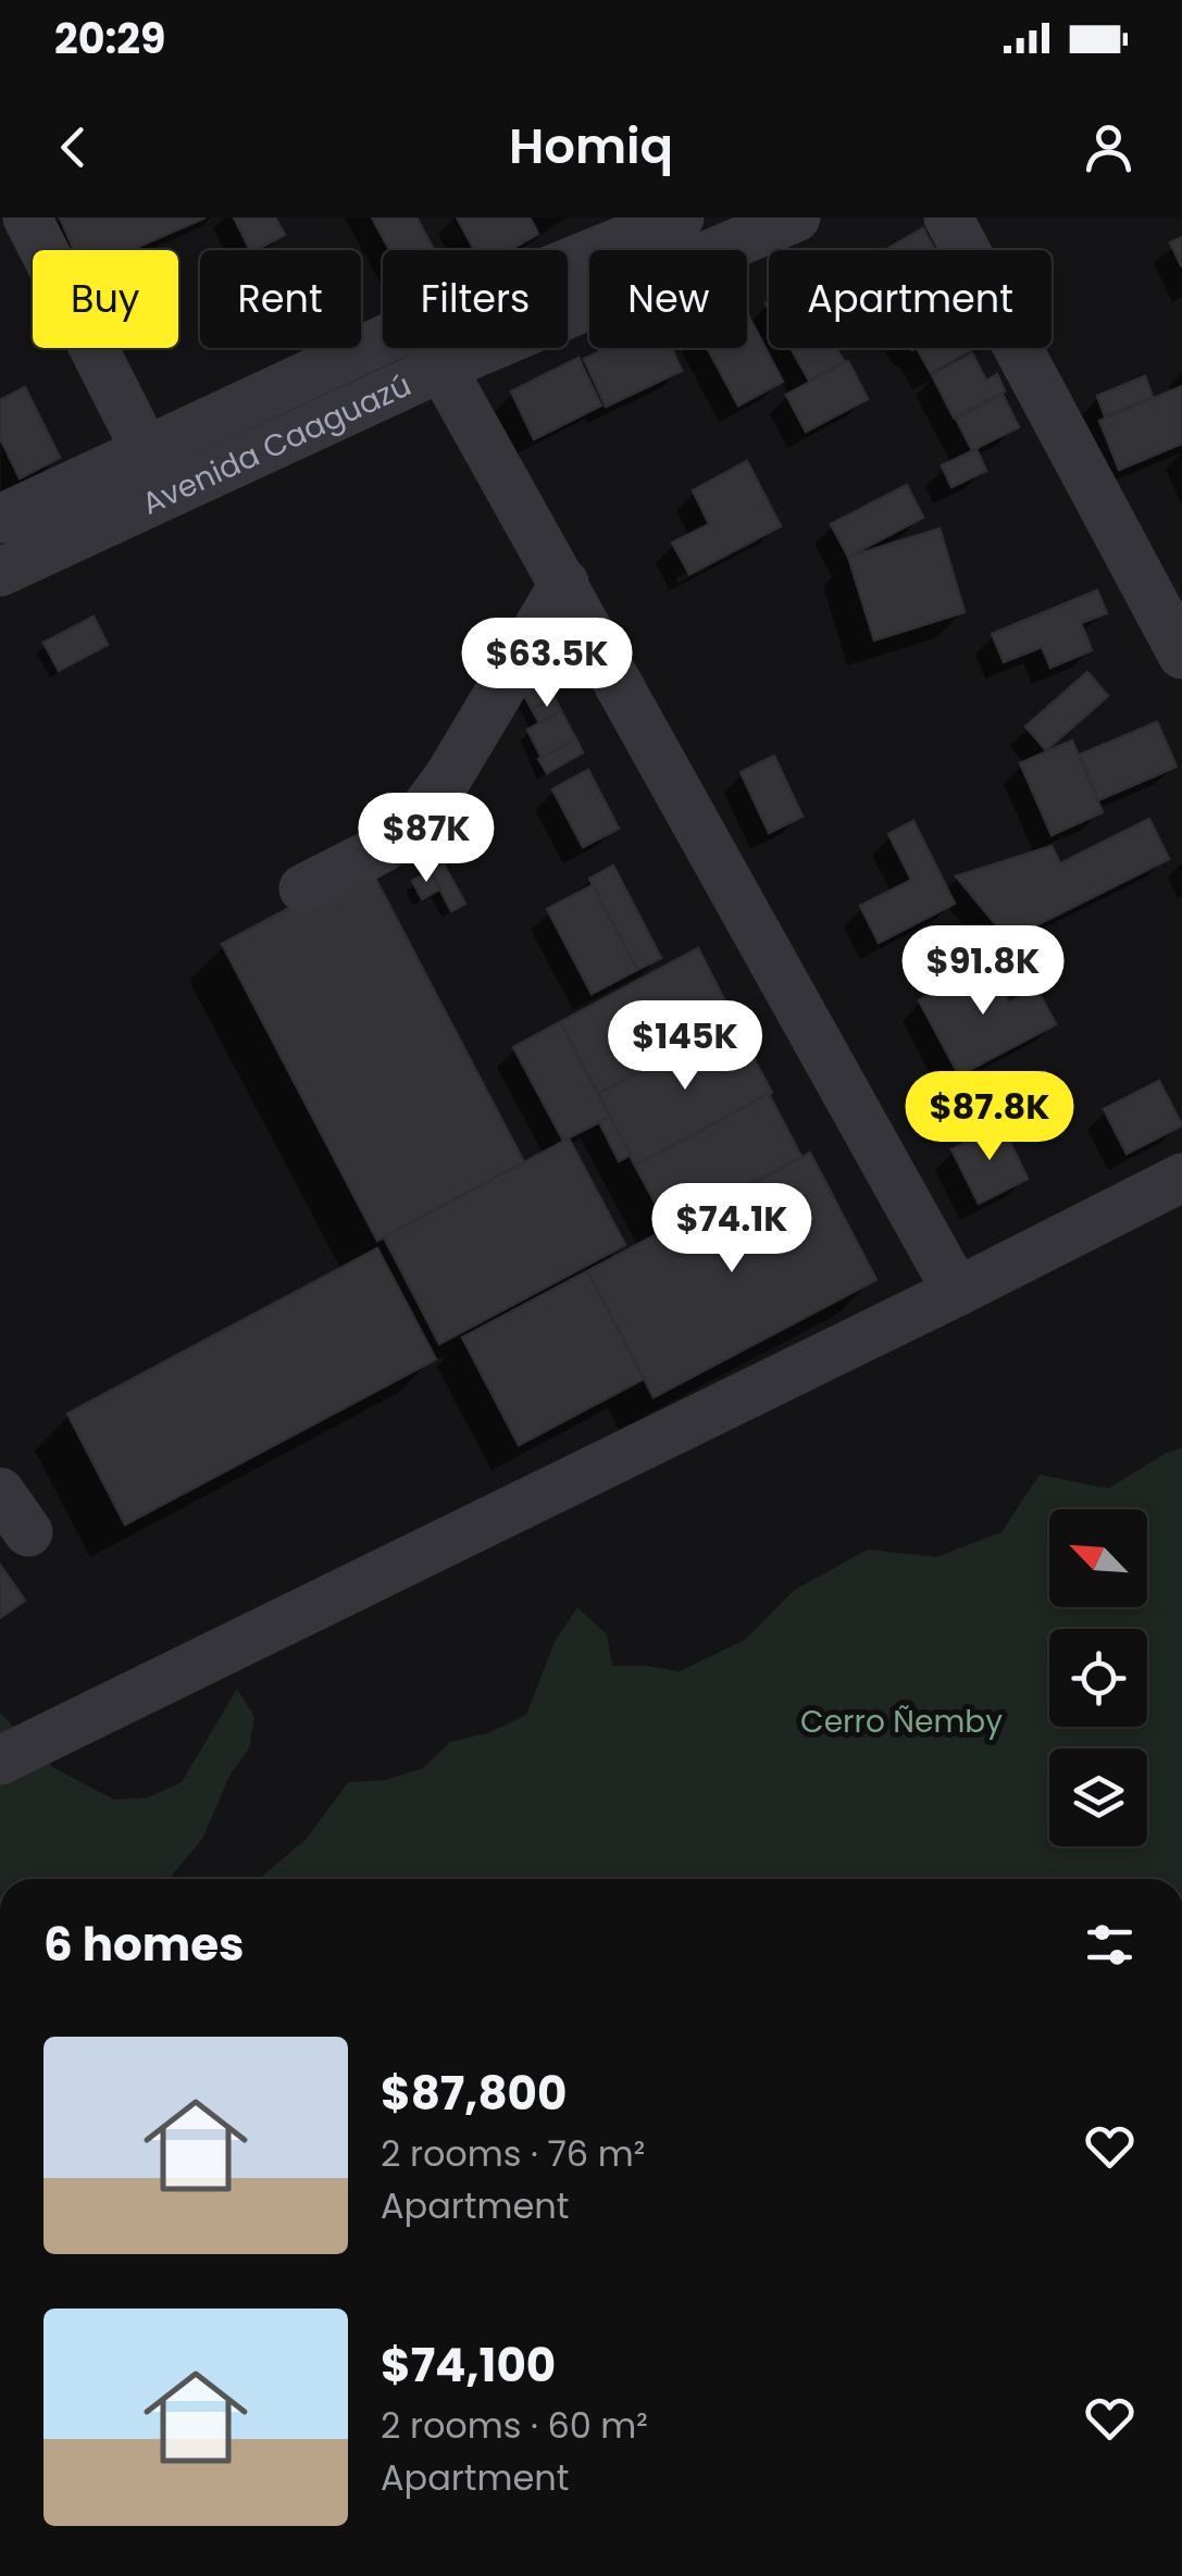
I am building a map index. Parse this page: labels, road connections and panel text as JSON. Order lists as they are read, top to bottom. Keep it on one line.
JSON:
{"streets":{"street":["Avenida Caaguazú"]},"parks":["Cerro Ñemby"],"north":"top left","page":{"status":"20:29","header":"Homiq","chip":["Buy","Rent","Filters","New","Apartment"],"price":["$63.5K","$87K","$91.8K","$145K","$87.8K","$74.1K"],"heading":"6 homes","list":[{"name":"$87,800","note":"2 rooms · 76 m² · Apartment"},{"name":"$74,100","note":"2 rooms · 60 m² · Apartment"}]}}
